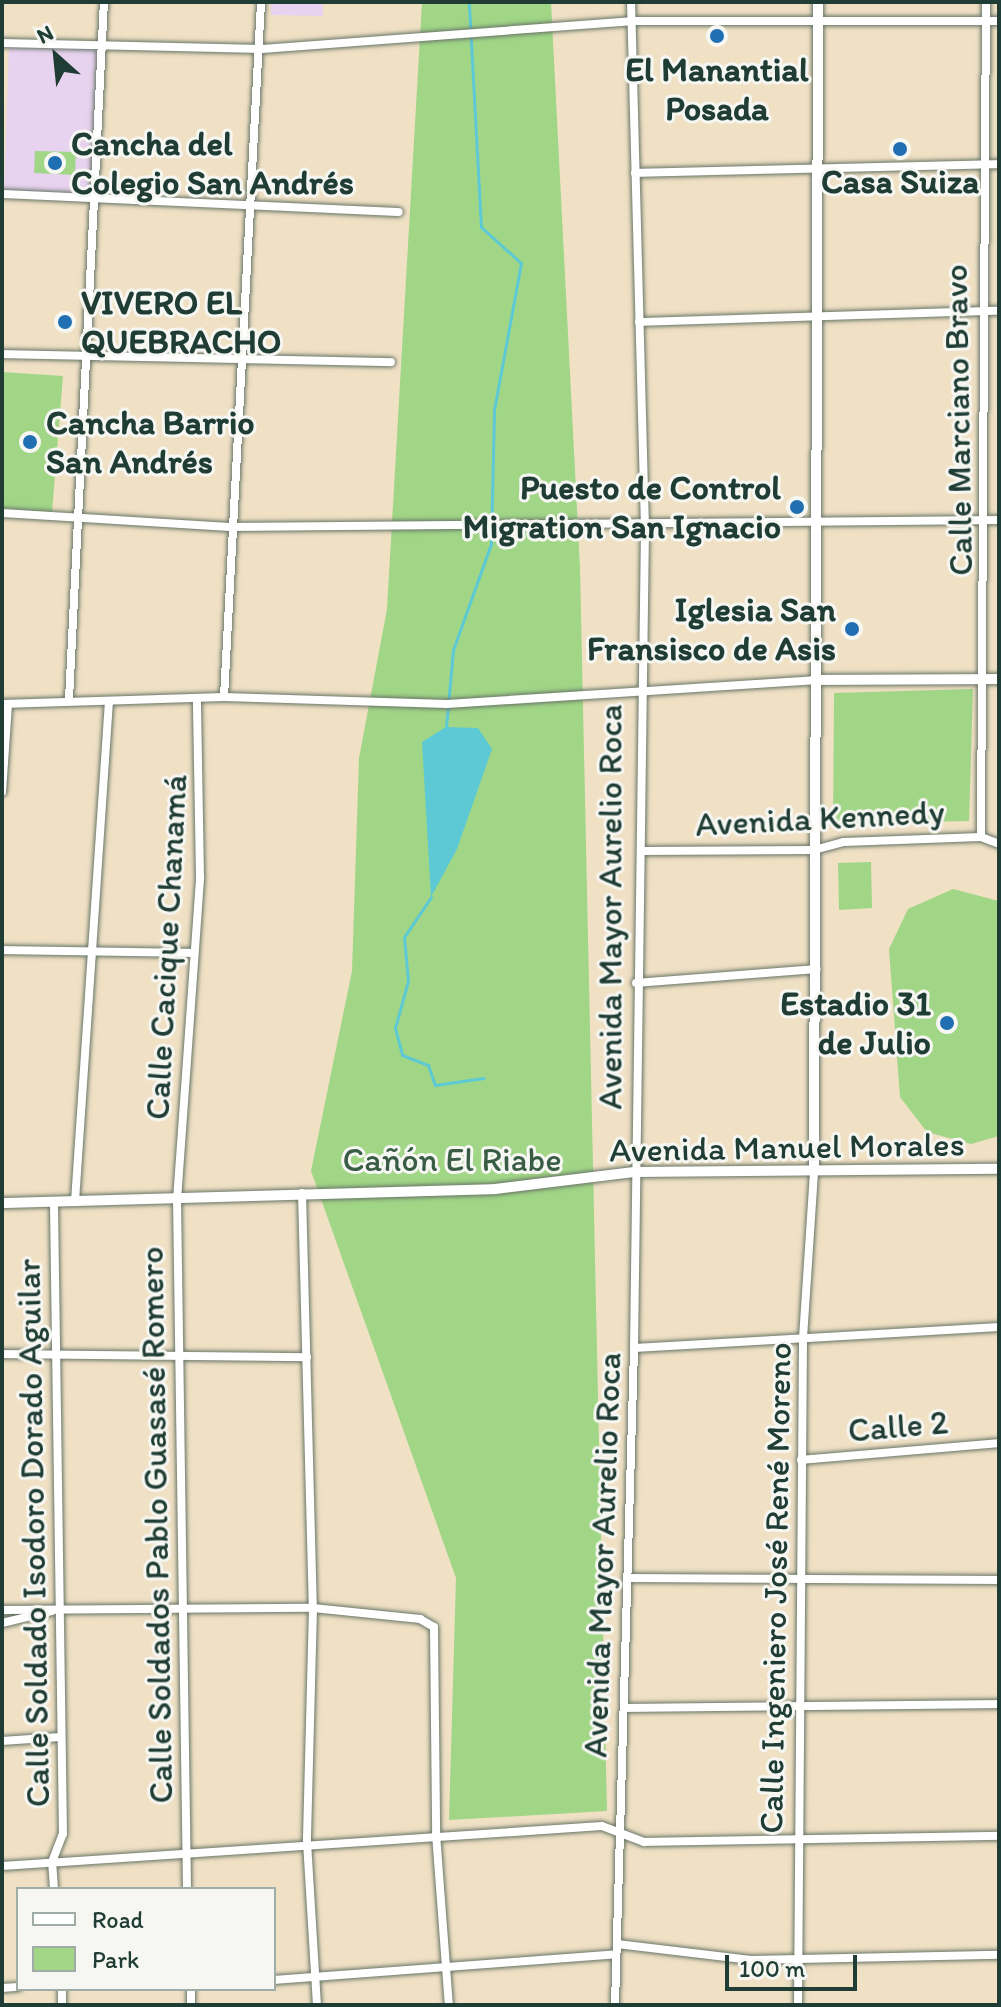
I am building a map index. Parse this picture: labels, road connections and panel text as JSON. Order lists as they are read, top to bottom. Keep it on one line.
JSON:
{"streets":{"street":["Calle Marciano Bravo","Avenida Kennedy","Avenida Mayor Aurelio Roca","Calle Cacique Chanamá","Avenida Manuel Morales","Calle 2","Calle Soldados Pablo Guasasé Romero","Calle Soldado Isodoro Dorado Aguilar","Calle Ingeniero José René Moreno"]},"crossings":[["Calle Marciano Bravo","Avenida Kennedy"],["Avenida Kennedy","Avenida Mayor Aurelio Roca"],["Avenida Mayor Aurelio Roca","Avenida Manuel Morales"],["Calle Cacique Chanamá","Avenida Manuel Morales"],["Calle Cacique Chanamá","Calle Soldados Pablo Guasasé Romero"],["Avenida Manuel Morales","Calle Soldados Pablo Guasasé Romero"],["Avenida Manuel Morales","Calle Soldado Isodoro Dorado Aguilar"],["Avenida Manuel Morales","Calle Ingeniero José René Moreno"],["Calle 2","Calle Ingeniero José René Moreno"]],"parks":["Cañón El Riabe"],"places":["El Manantial Posada","Casa Suiza","Cancha del Colegio San Andrés","VIVERO EL QUEBRACHO","Cancha Barrio San Andrés","Puesto de Control Migration San Ignacio","Iglesia San Fransisco de Asis","Estadio 31 de Julio"],"legend":["Road","Park"],"scale_bar":"100 m","north":"top left"}
